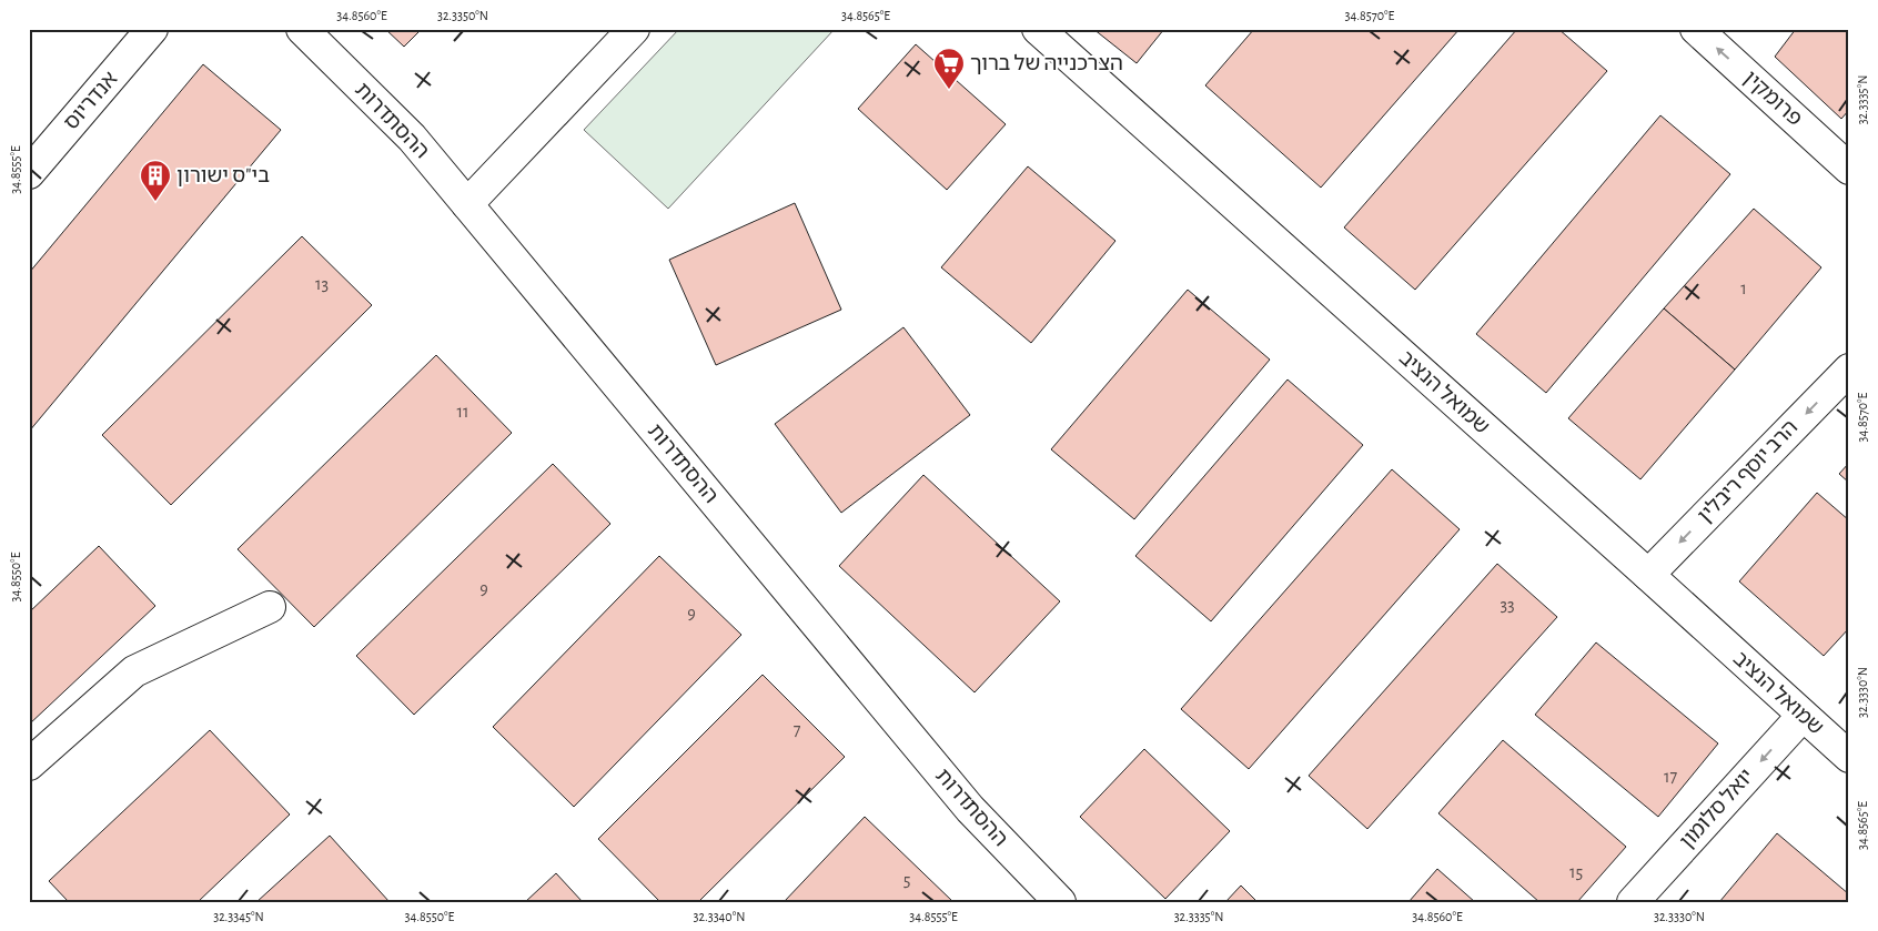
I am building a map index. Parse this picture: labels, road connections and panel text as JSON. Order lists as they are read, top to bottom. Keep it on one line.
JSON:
{"streets":{"street":["פרומקין","אנדריוס","ההסתדרות","שמואל הנציב","הרב יוסף ריבלין","יואל סלומון"]},"crossings":[["שמואל הנציב","הרב יוסף ריבלין"],["שמואל הנציב","יואל סלומון"]],"one_way":["פרומקין","הרב יוסף ריבלין","יואל סלומון"],"places":{"supermarket":["הצרכנייה של ברוך"],"building":["בי\"ס ישורון"]},"house_numbers":["13","1","11","9","33","9","7","17","15","5"],"coordinates":["34.8560°E","32.3350°N","34.8565°E","34.8570°E","32.3335°N","34.8555°E","34.8550°E","32.3330°N","32.3345°N","32.3340°N"]}
